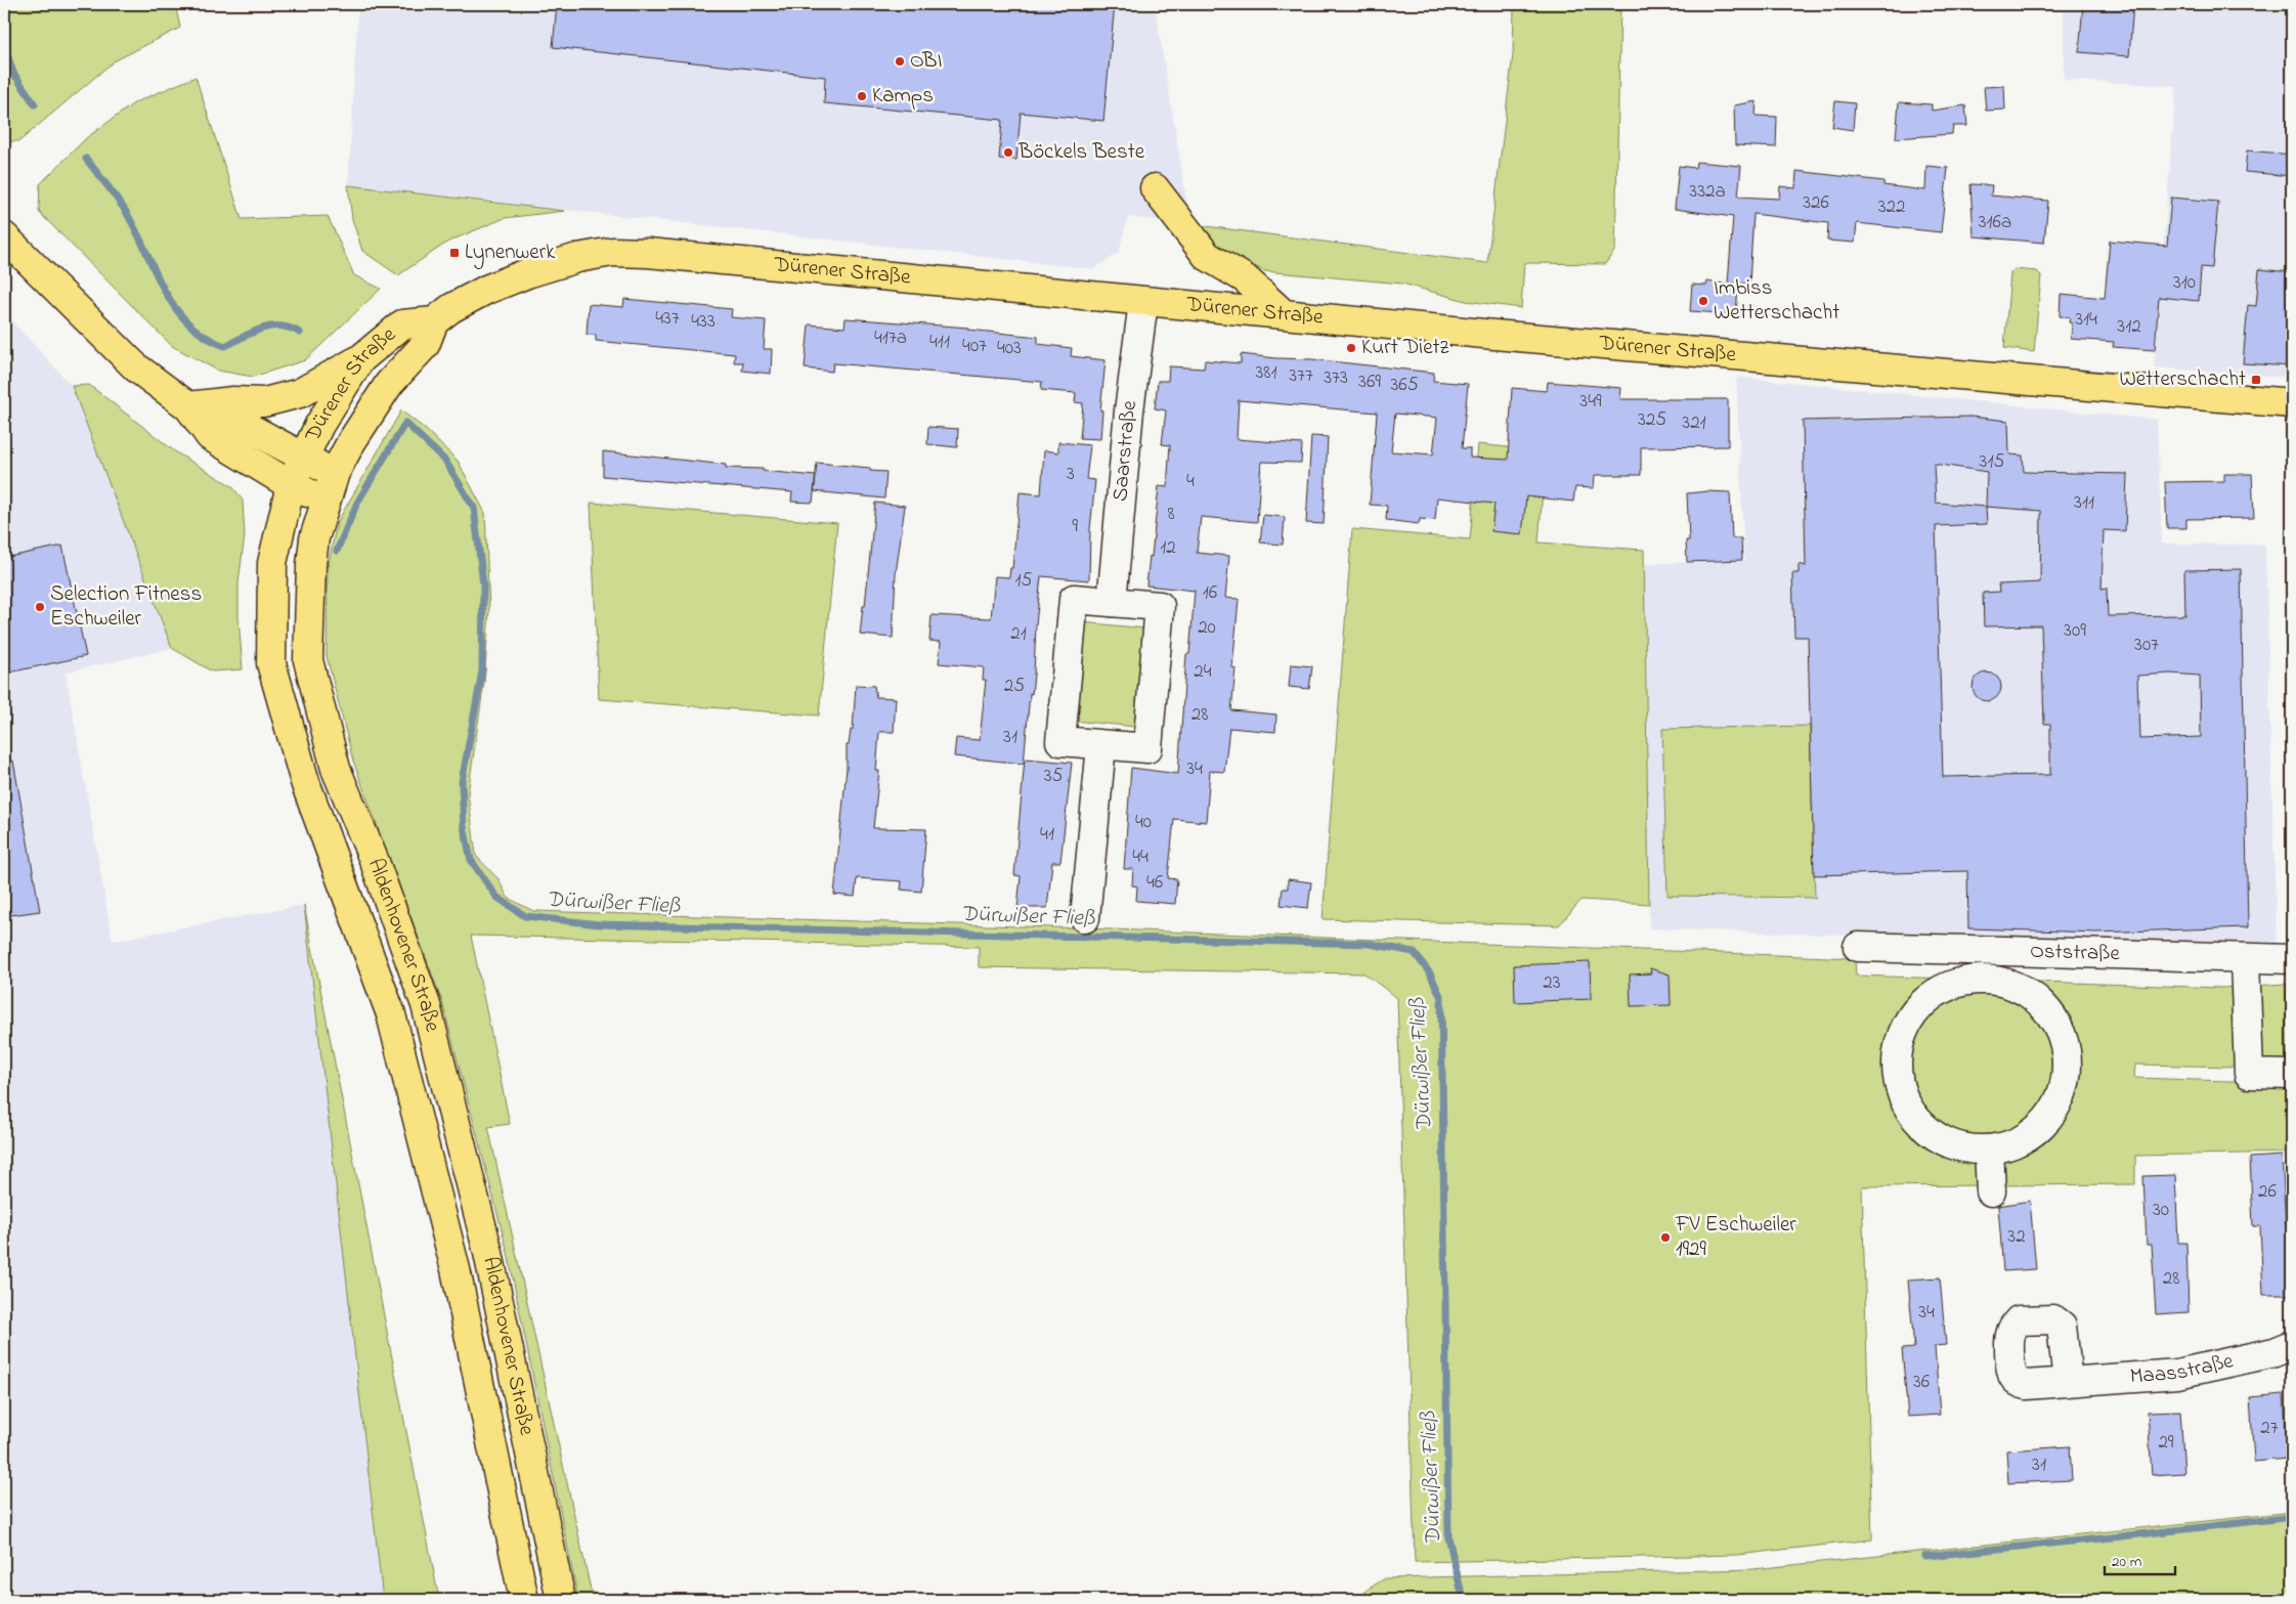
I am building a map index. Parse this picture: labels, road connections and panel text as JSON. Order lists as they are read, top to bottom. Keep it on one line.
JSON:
{"streets":{"main road":["Dürener Straße","Aldenhovener Straße"],"street":["Saarstraße","Oststraße","Maasstraße"]},"crossings":[["Dürener Straße","Saarstraße"],["Dürener Straße","Aldenhovener Straße"]],"water":["Dürwißer Fließ"],"places":{"other":["OBI","Kamps","Böckels Beste","Imbiss Wetterschacht","Kurt Dietz","Selection Fitness Eschweiler","FV Eschweiler 1929"],"transit":["Lynenwerk","Wetterschacht"]},"house_numbers":["332a","326","322","316a","310","437","314","433","312","417a","411","407","403","381","377","373","369","365","349","325","321","315","3","4","311","8","9","12","15","16","20","309","21","307","24","25","28","31","34","35","40","41","44","46","23","26","30","32","28","34","36","27","29","31"],"scale_bar":"20 m"}
